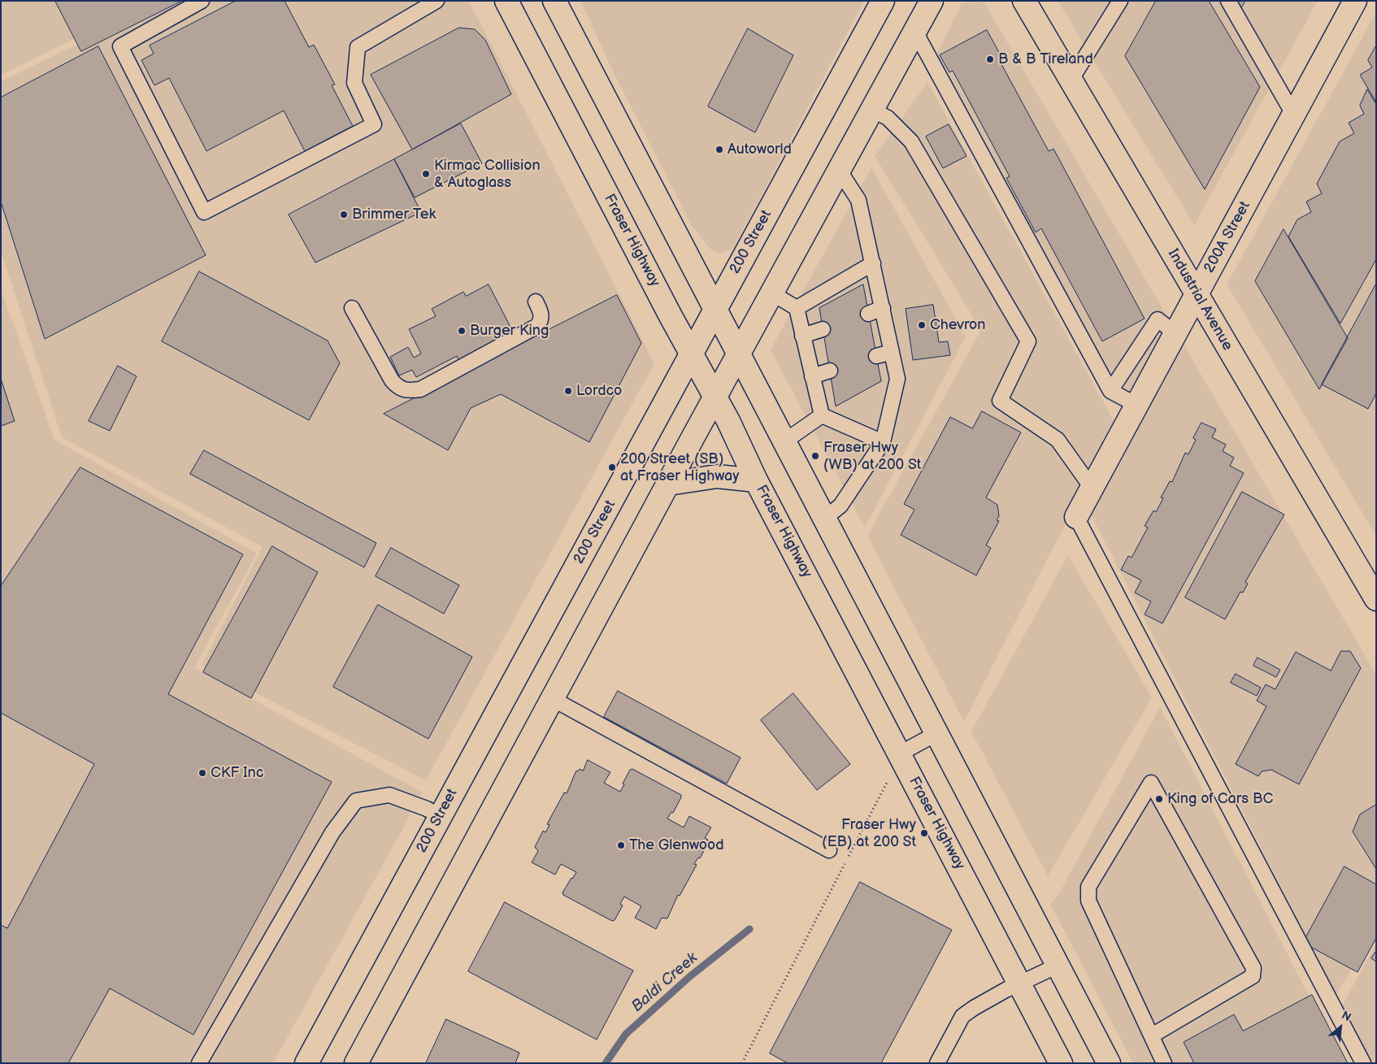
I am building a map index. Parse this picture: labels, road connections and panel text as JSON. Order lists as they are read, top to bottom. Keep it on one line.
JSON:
{"streets":{"main road":["200A Street","Fraser Highway","200 Street","Industrial Avenue"]},"crossings":[["200A Street","Industrial Avenue"],["Fraser Highway","200 Street"]],"water":["Baldi Creek"],"places":["B & B Tireland","Autoworld","Kirmac Collision & Autoglass","Brimmer Tek","Chevron","Burger King","Lordco","Fraser Hwy (WB) at 200 St","200 Street (SB) at Fraser Highway","CKF Inc","King of Cars BC","Fraser Hwy (EB) at 200 St","The Glenwood"],"north":"top right"}
